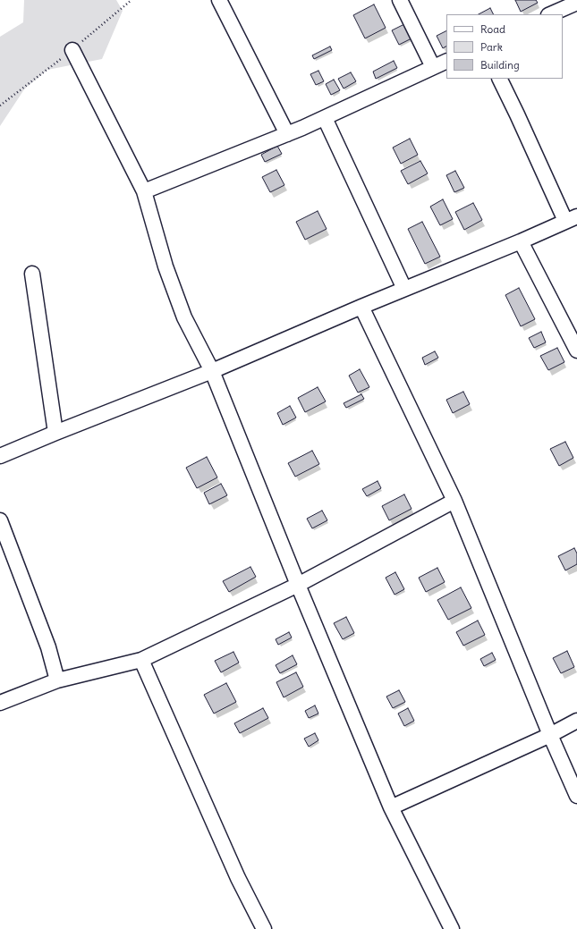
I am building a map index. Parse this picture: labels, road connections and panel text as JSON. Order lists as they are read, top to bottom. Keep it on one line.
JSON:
{"legend":["Road","Park","Building"]}
